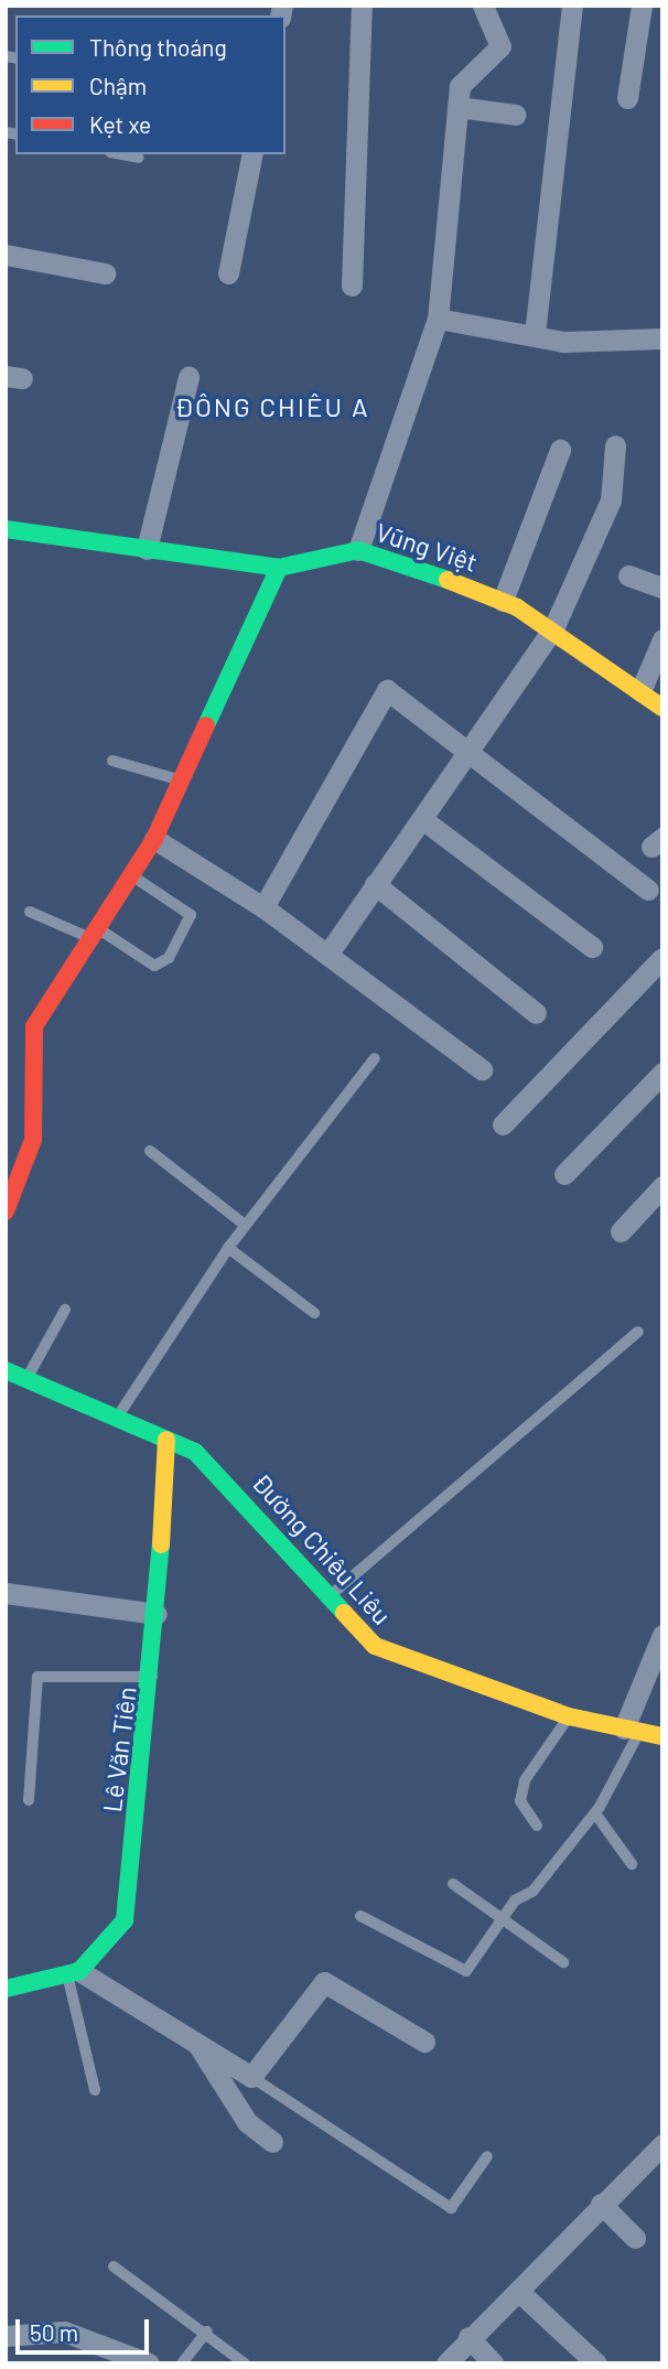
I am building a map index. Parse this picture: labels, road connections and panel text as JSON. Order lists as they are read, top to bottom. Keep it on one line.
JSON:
{"streets":{"street":["Vũng Việt","Đường Chiêu Liêu","Lê Văn Tiên"]},"crossings":[["Đường Chiêu Liêu","Lê Văn Tiên"]],"districts":["ĐÔNG CHIÊU A"],"legend":["Thông thoáng","Chậm","Kẹt xe"],"scale_bar":"50 m"}
